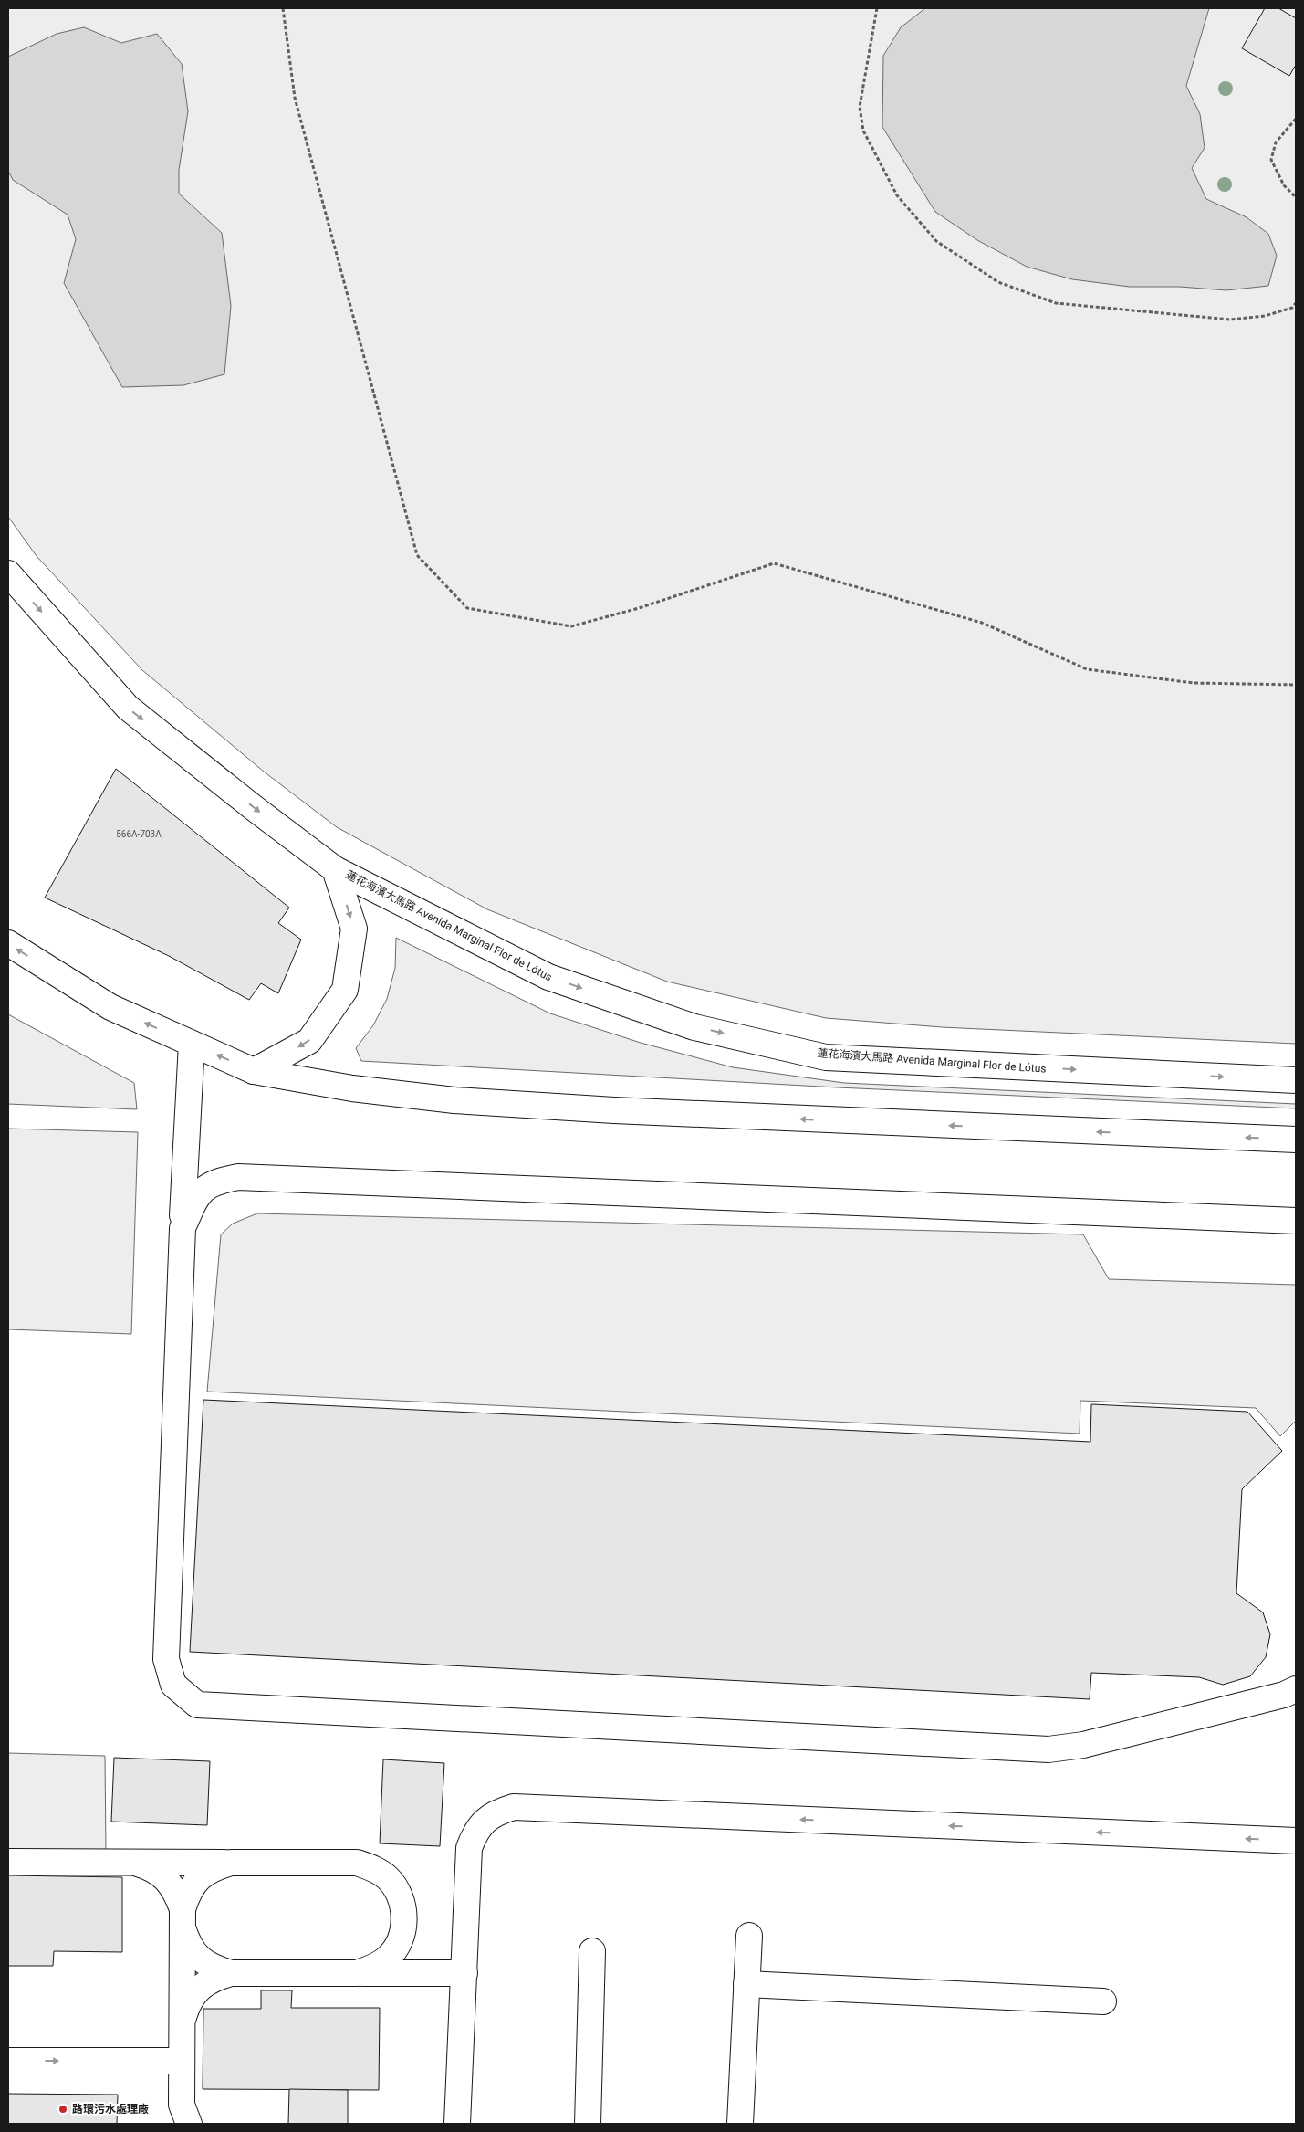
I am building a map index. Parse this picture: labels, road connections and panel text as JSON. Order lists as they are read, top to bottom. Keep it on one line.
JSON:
{"streets":{"main road":["蓮花海濱大馬路 Avenida Marginal Flor de Lótus"]},"places":["路環污水處理廠"],"house_numbers":["566A-703A"]}
